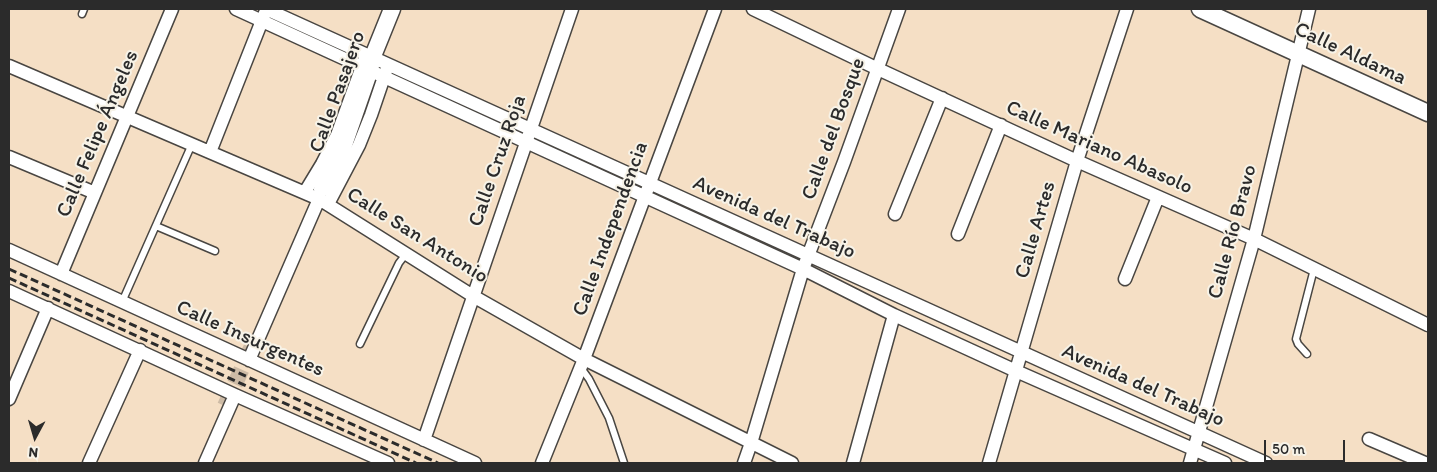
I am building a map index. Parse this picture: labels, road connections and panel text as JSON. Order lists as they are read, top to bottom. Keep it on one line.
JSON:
{"streets":{"street":["Calle Aldama","Calle Pasajero","Calle del Bosque","Calle Felipe Ángeles","Calle Mariano Abasolo","Calle Cruz Roja","Avenida del Trabajo","Calle Independencia","Calle Artes","Calle Río Bravo","Calle San Antonio","Calle Insurgentes"]},"crossings":[["Calle Aldama","Calle Río Bravo"],["Calle Pasajero","Avenida del Trabajo"],["Calle Pasajero","Calle San Antonio"],["Calle Pasajero","Calle Insurgentes"],["Calle del Bosque","Calle Mariano Abasolo"],["Calle del Bosque","Avenida del Trabajo"],["Calle del Bosque","Calle San Antonio"],["Calle Felipe Ángeles","Calle San Antonio"],["Calle Felipe Ángeles","Calle Insurgentes"],["Calle Mariano Abasolo","Calle Artes"],["Calle Mariano Abasolo","Calle Río Bravo"],["Calle Cruz Roja","Avenida del Trabajo"],["Calle Cruz Roja","Calle San Antonio"],["Calle Cruz Roja","Calle Insurgentes"],["Avenida del Trabajo","Calle Independencia"],["Avenida del Trabajo","Calle Artes"],["Avenida del Trabajo","Calle Río Bravo"],["Calle Independencia","Calle San Antonio"]],"scale_bar":"50 m","north":"bottom"}
